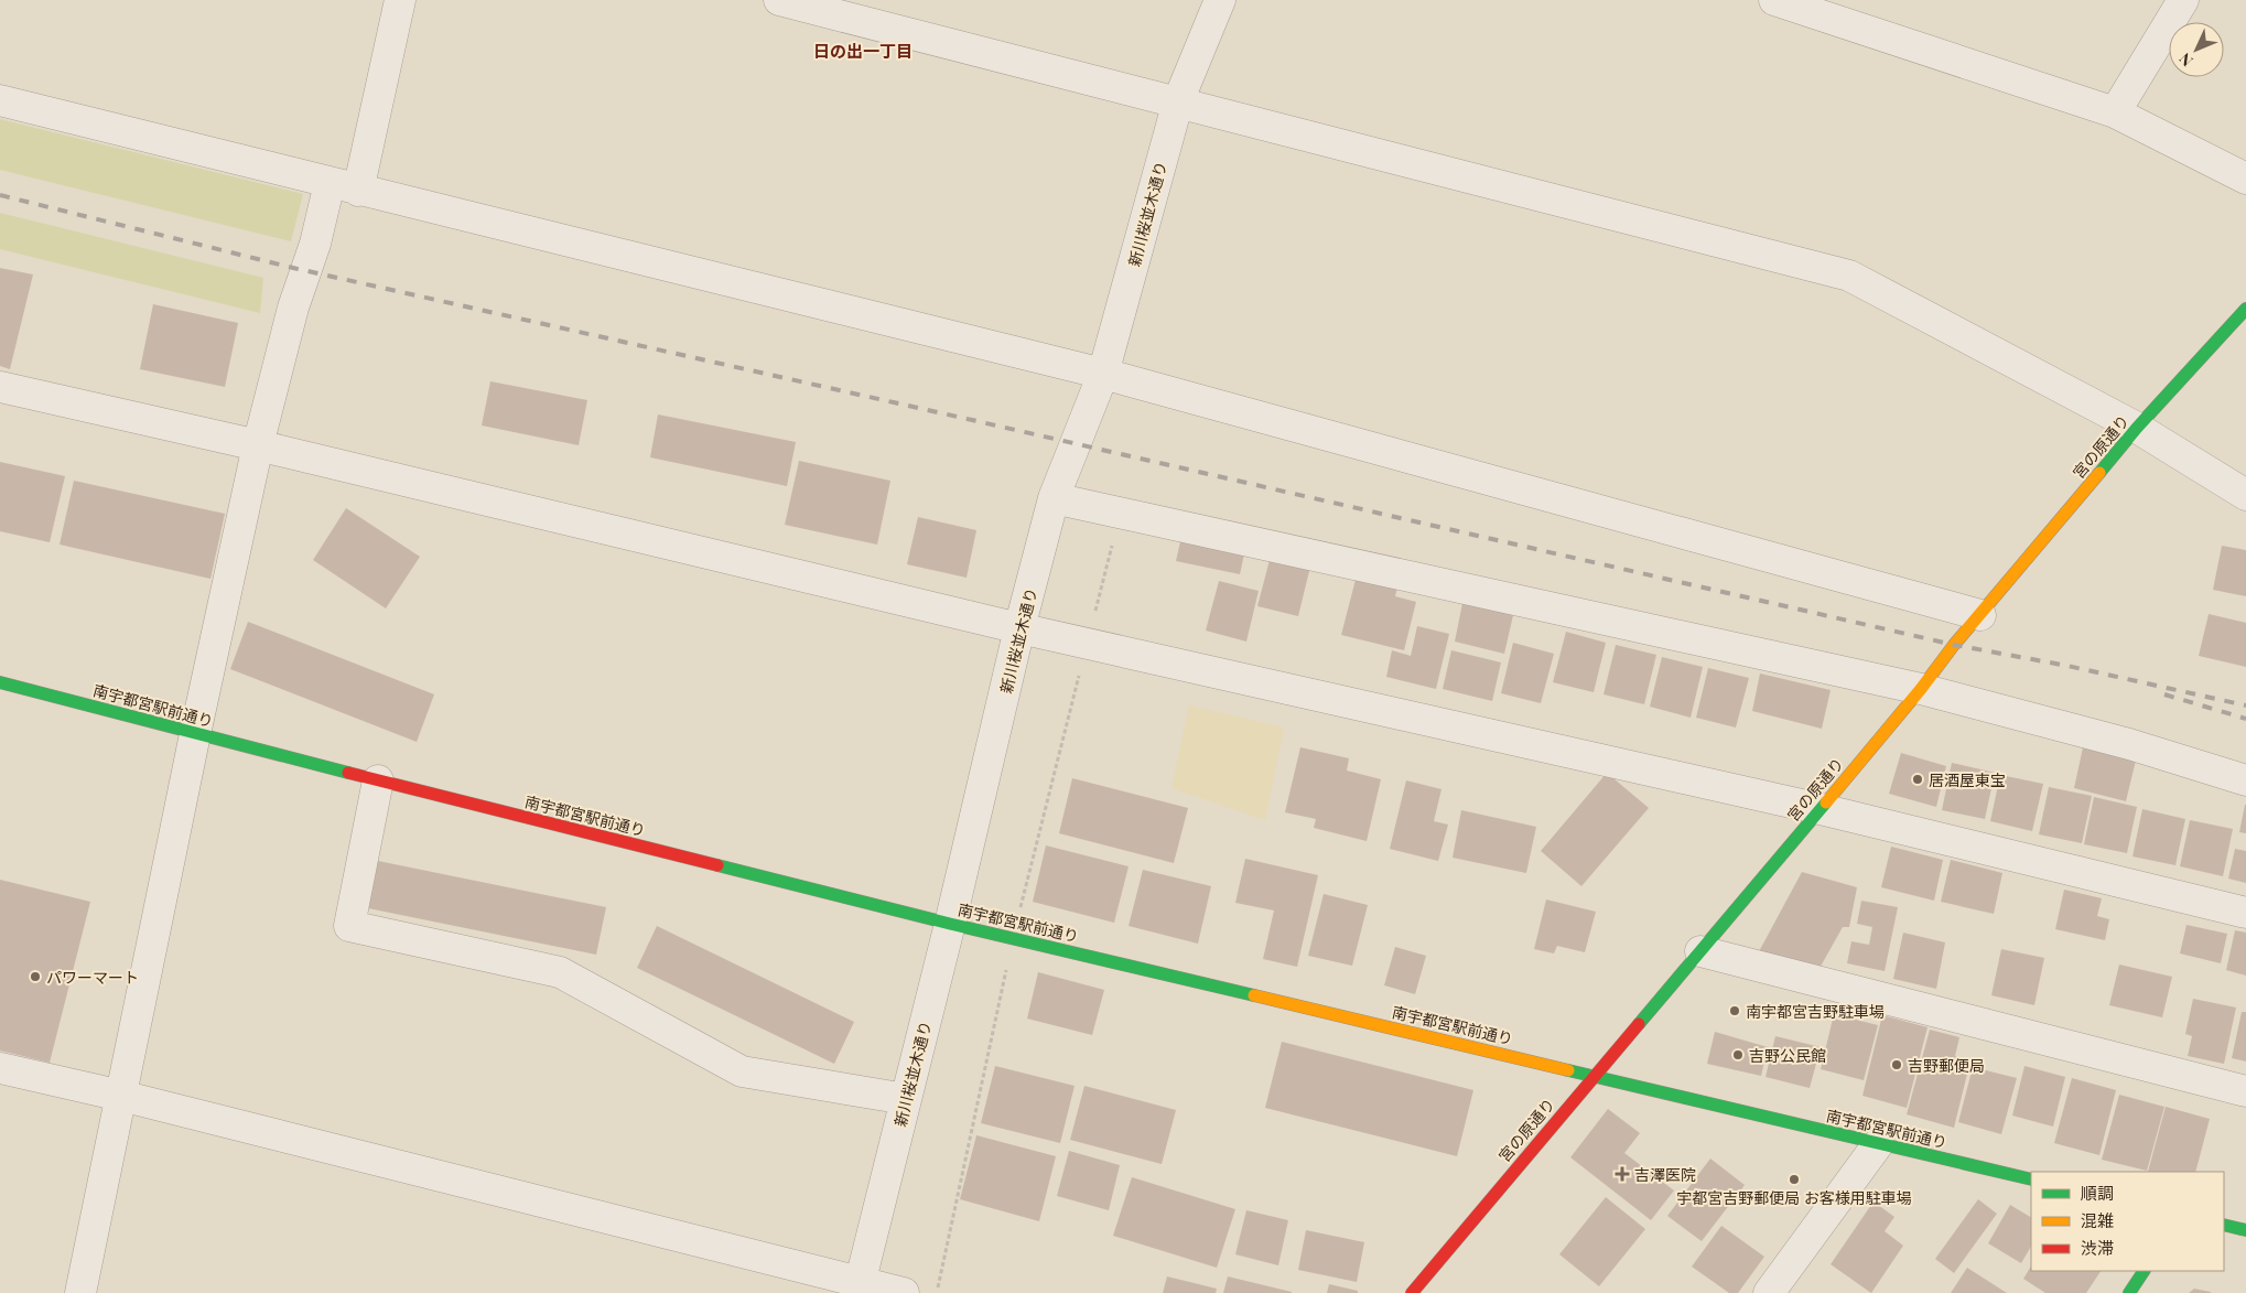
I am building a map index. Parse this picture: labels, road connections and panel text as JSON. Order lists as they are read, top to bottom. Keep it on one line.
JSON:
{"streets":{"street":["新川桜並木通り","宮の原通り","南宇都宮駅前通り"]},"crossings":[["新川桜並木通り","南宇都宮駅前通り"],["宮の原通り","南宇都宮駅前通り"]],"districts":["日の出一丁目"],"places":{"other":["居酒屋東宝","パワーマート","南宇都宮吉野駐車場","吉野公民館","吉野郵便局","宇都宮吉野郵便局 お客様用駐車場"],"health":["吉澤医院"]},"legend":["順調","混雑","渋滞"],"north":"bottom left"}
